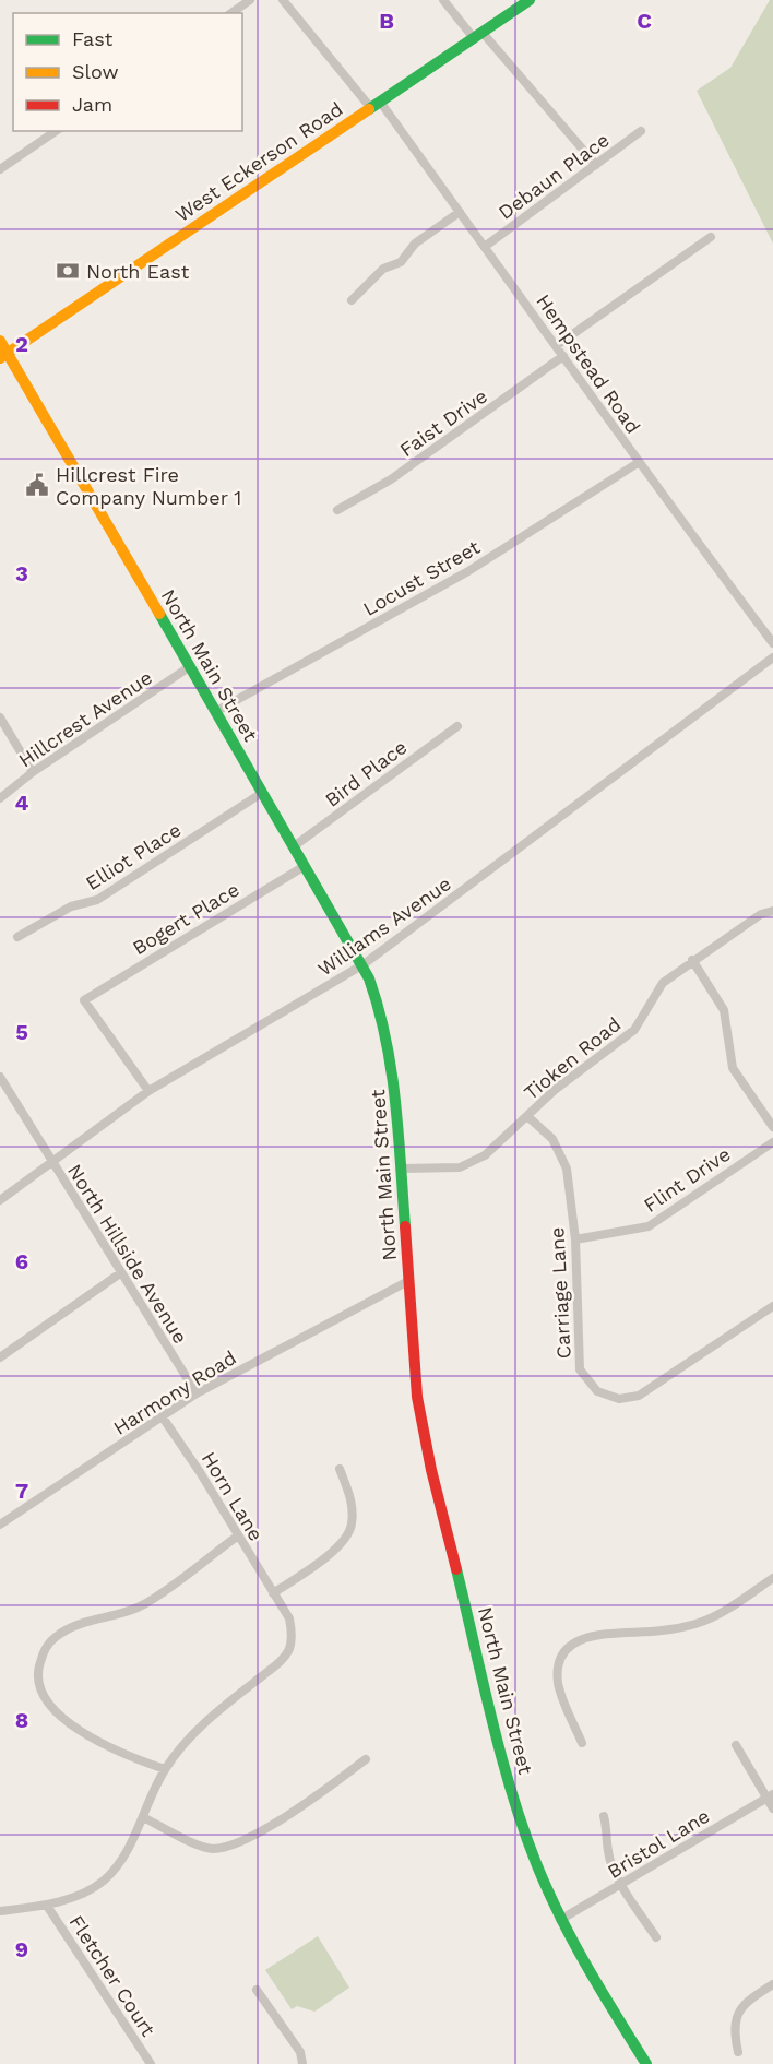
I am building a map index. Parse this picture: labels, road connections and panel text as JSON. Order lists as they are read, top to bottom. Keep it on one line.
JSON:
{"streets":{"main road":["West Eckerson Road","North Main Street"],"street":["Debaun Place","Hempstead Road","Faist Drive","Locust Street","Hillcrest Avenue","Bird Place","Elliot Place","Bogert Place","Williams Avenue","Tioken Road","Flint Drive","North Hillside Avenue","Carriage Lane","Harmony Road","Horn Lane","Bristol Lane","Fletcher Court"]},"crossings":[["West Eckerson Road","Hempstead Road"],["West Eckerson Road","North Main Street"],["Debaun Place","Hempstead Road"],["Hempstead Road","Faist Drive"],["Hempstead Road","Locust Street"],["Locust Street","North Main Street"],["North Main Street","Hillcrest Avenue"],["North Main Street","Bird Place"],["North Main Street","Elliot Place"],["North Main Street","Bogert Place"],["North Main Street","Williams Avenue"],["North Main Street","Tioken Road"],["North Main Street","Harmony Road"],["North Main Street","Bristol Lane"],["Bogert Place","Williams Avenue"],["Williams Avenue","North Hillside Avenue"],["Tioken Road","Carriage Lane"],["Flint Drive","Carriage Lane"],["North Hillside Avenue","Harmony Road"],["Harmony Road","Horn Lane"],["Horn Lane","Fletcher Court"]],"places":{"bank":["North East"],"public building":["Hillcrest Fire Company Number 1"]},"legend":["Fast","Slow","Jam"],"grid":{"columns":["B","C"],"rows":["2","3","4","5","6","7","8","9"]}}
